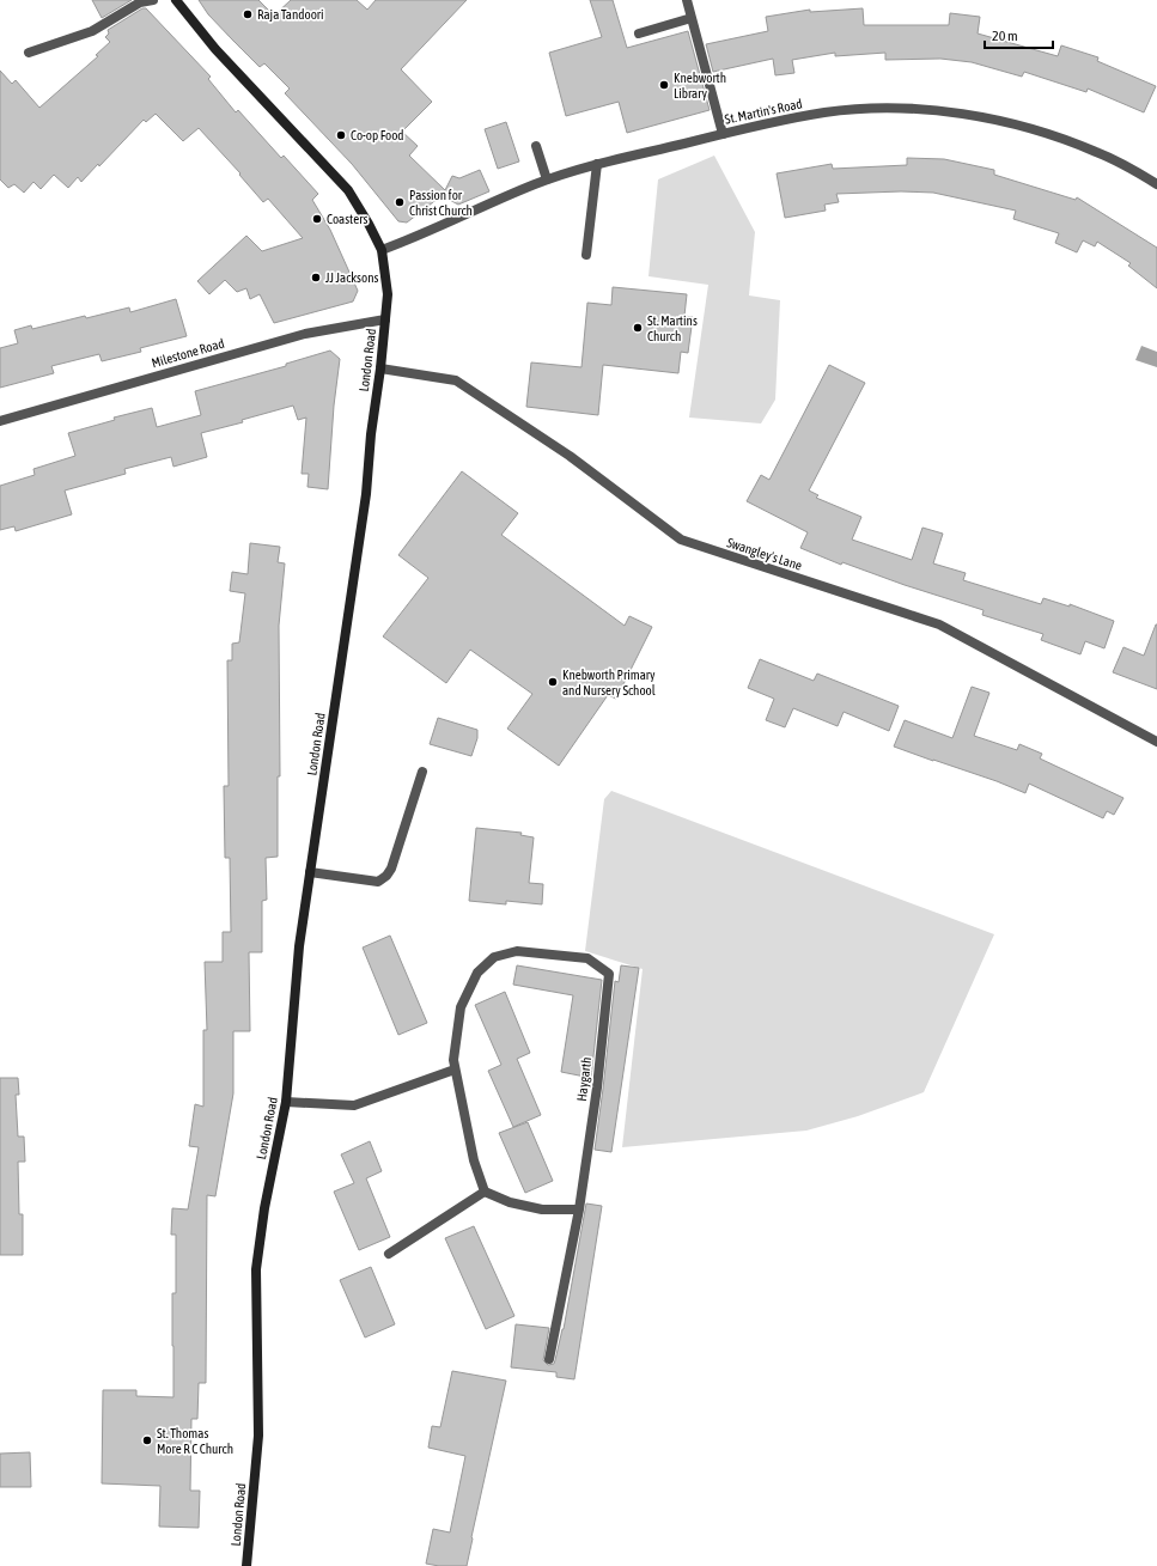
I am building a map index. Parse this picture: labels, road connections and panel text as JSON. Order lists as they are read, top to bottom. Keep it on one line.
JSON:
{"streets":{"main road":["London Road"],"street":["St. Martin's Road","Milestone Road","Swangley's Lane","Haygarth"]},"crossings":[["St. Martin's Road","London Road"],["Milestone Road","London Road"],["London Road","Swangley's Lane"]],"places":["Raja Tandoori","Knebworth Library","Co-op Food","Passion for Christ Church","Coasters","JJ Jacksons","St. Martins Church","Knebworth Primary and Nursery School","St. Thomas More R C Church"],"scale_bar":"20 m"}
